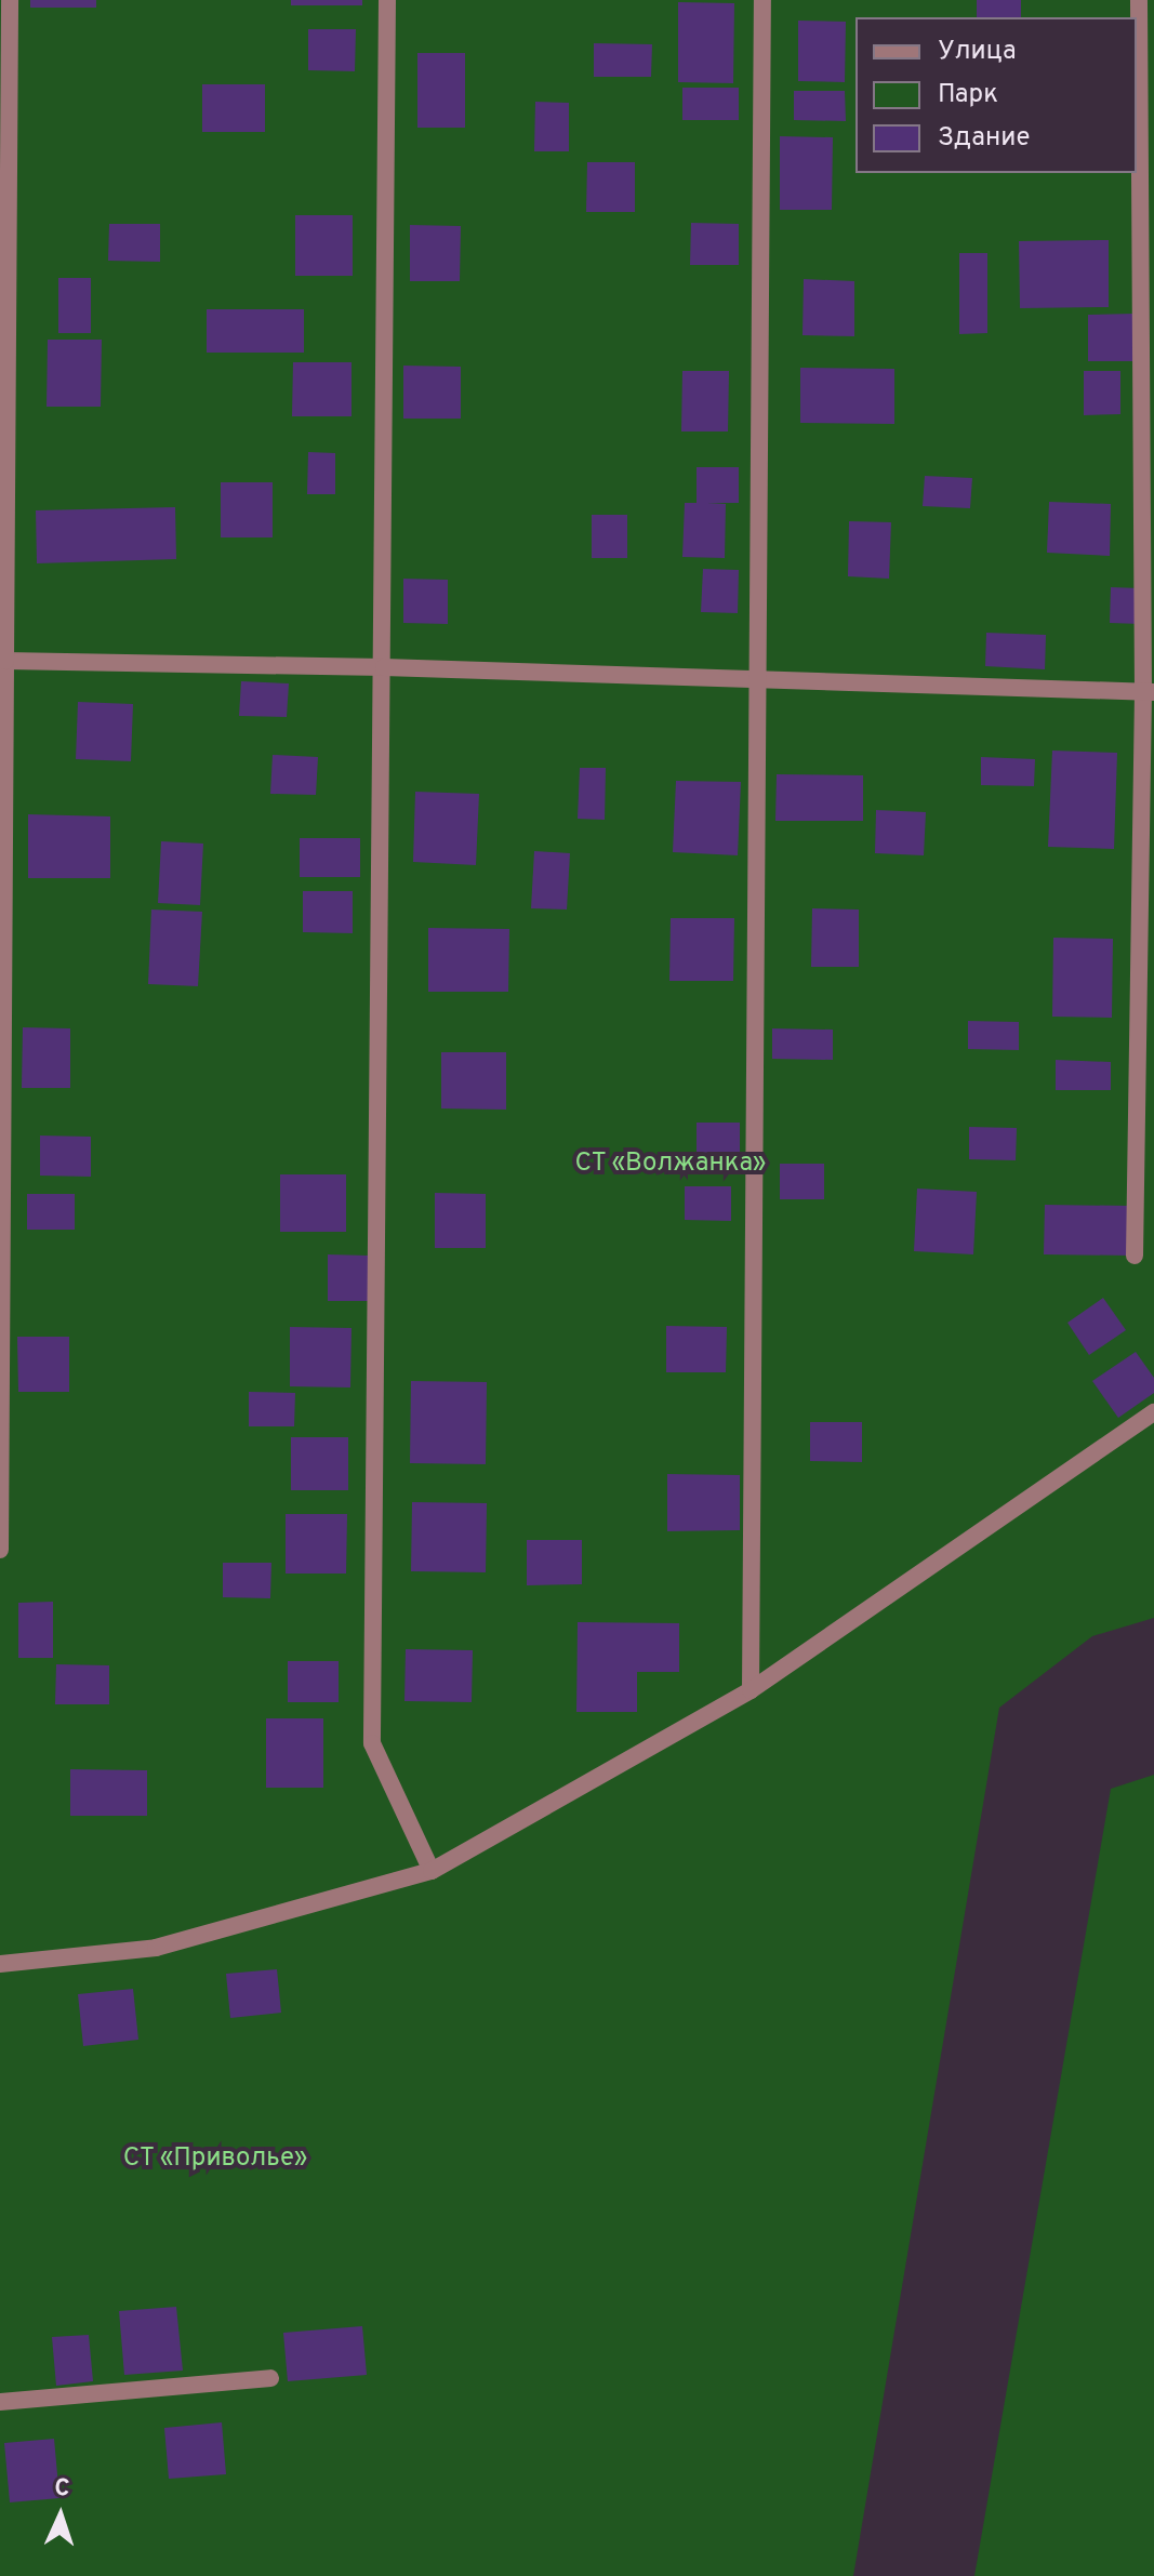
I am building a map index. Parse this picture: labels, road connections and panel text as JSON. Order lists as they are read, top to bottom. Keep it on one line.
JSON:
{"parks":["СТ «Волжанка»","СТ «Приволье»"],"legend":["Улица","Парк","Здание"],"north":"top"}
